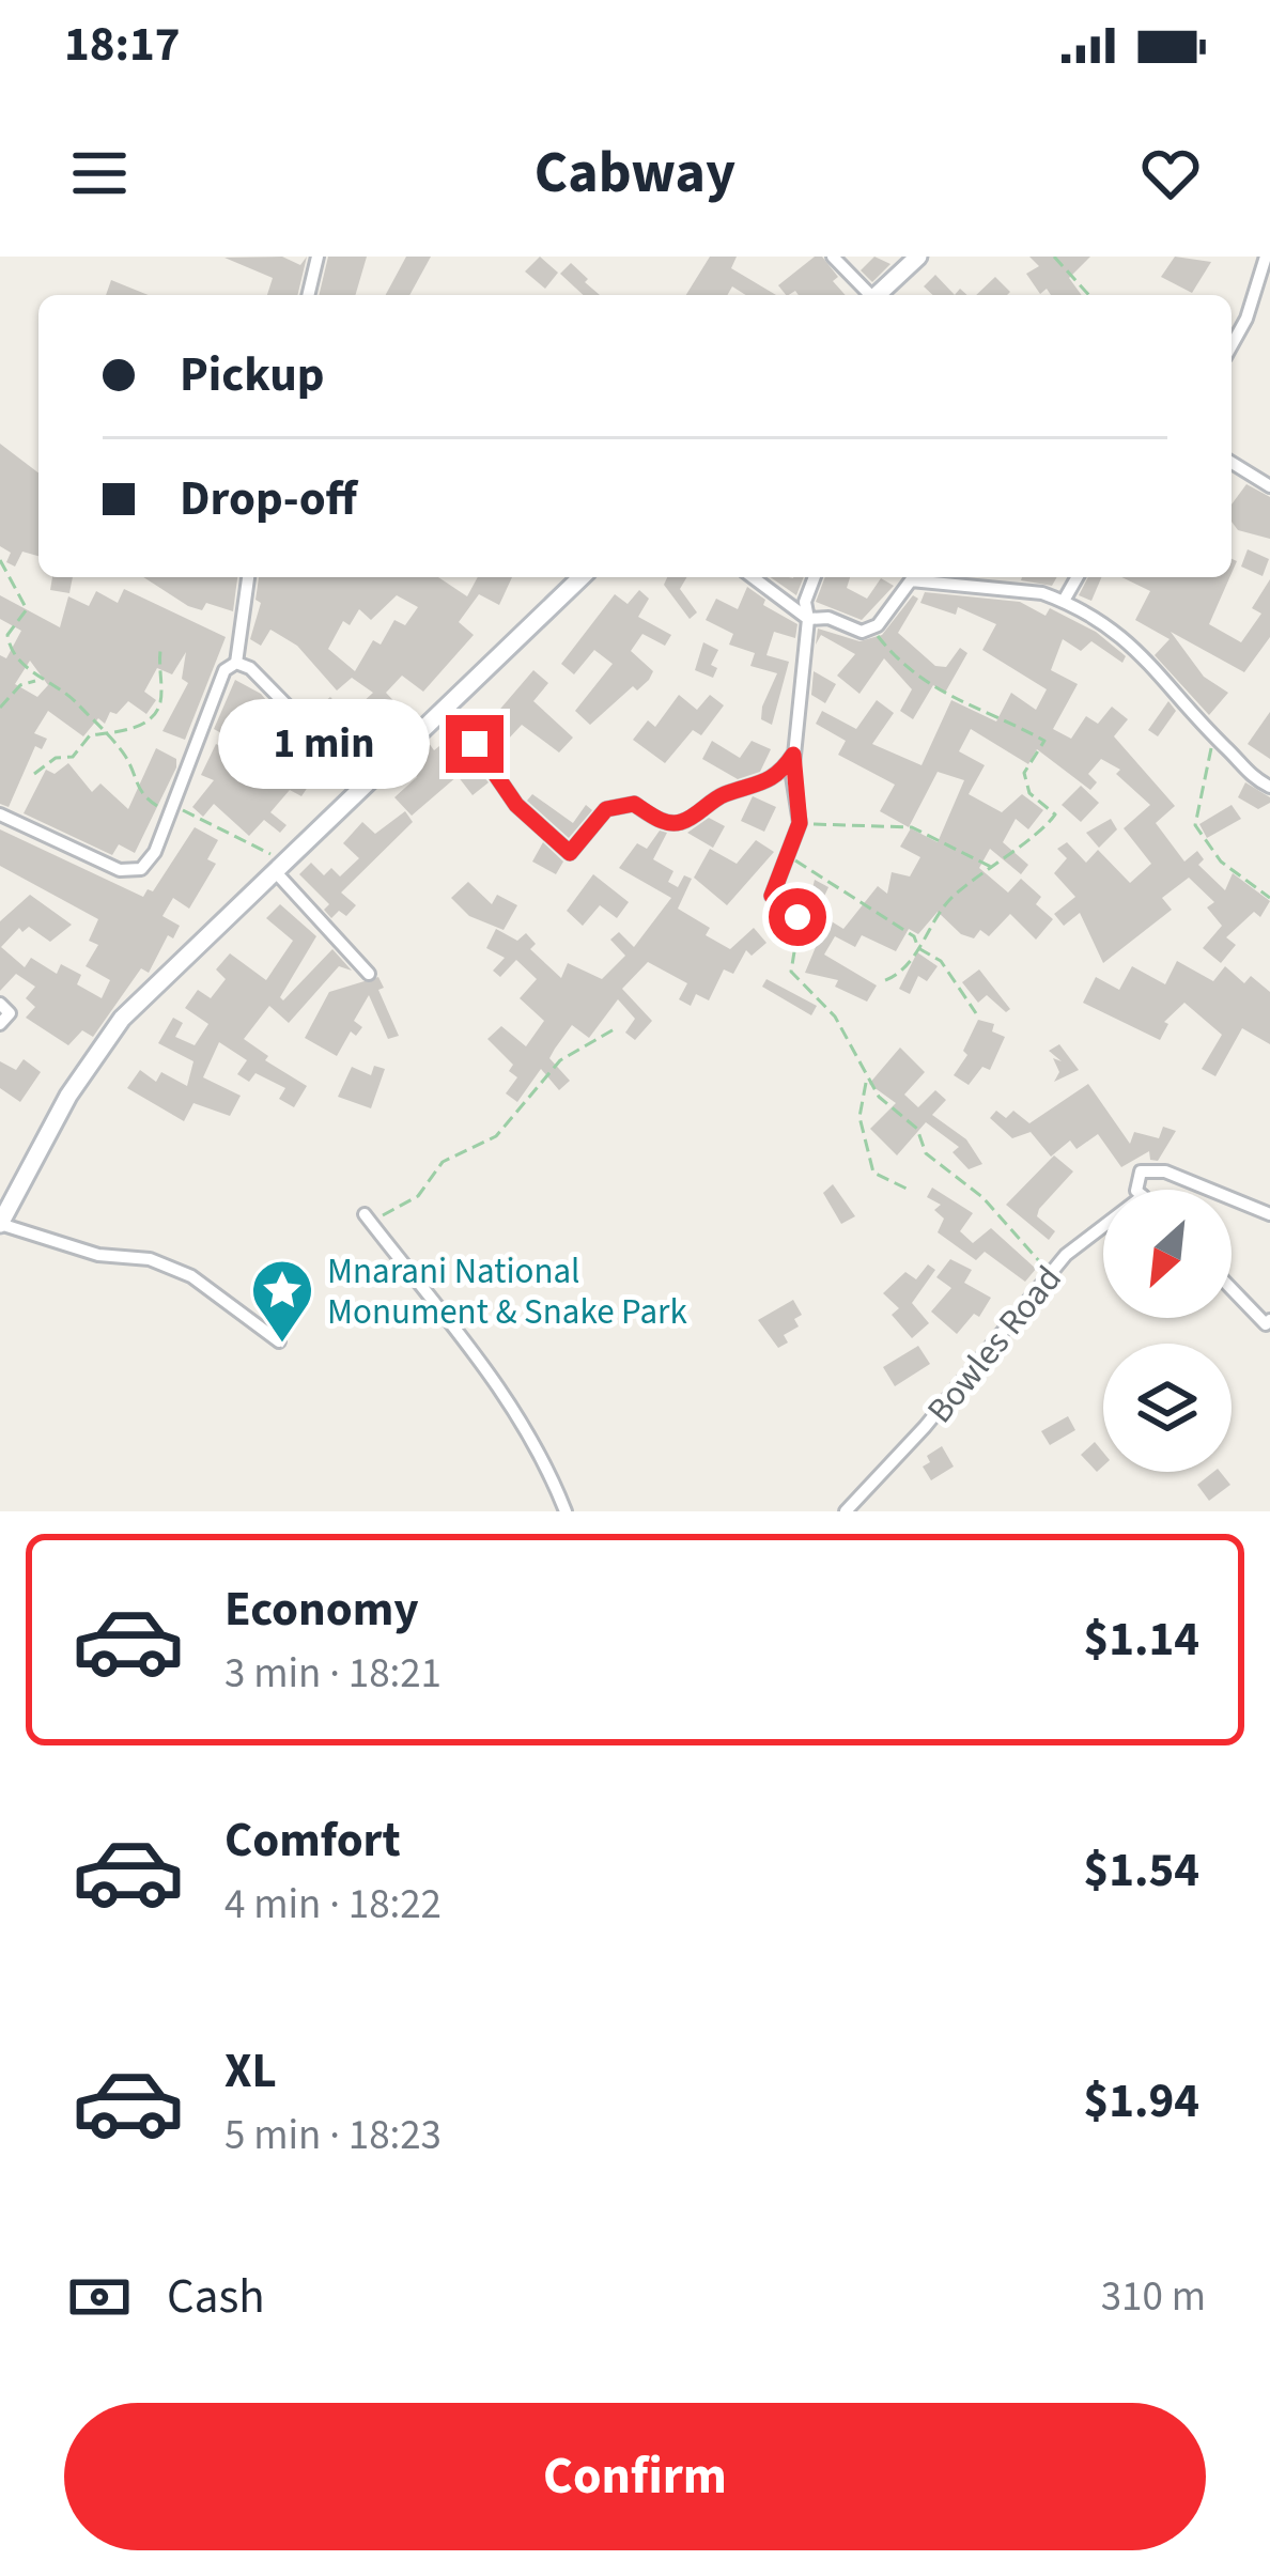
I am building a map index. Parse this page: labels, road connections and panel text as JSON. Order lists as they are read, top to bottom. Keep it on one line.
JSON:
{"streets":{"street":["Bowles Road"]},"places":{"place":["Mnarani National Monument & Snake Park"]},"north":"bottom left","page":{"status":"18:17","header":"Cabway","banner":["Pickup","Drop-off"],"bubble":"1 min","list":[{"name":"Economy","note":"3 min · 18:21","value":"$1.14"},{"name":"Comfort","note":"4 min · 18:22","value":"$1.54"},{"name":"XL","note":"5 min · 18:23","value":"$1.94"}],"pay":["Cash","310 m"],"buttons":"Confirm"}}
